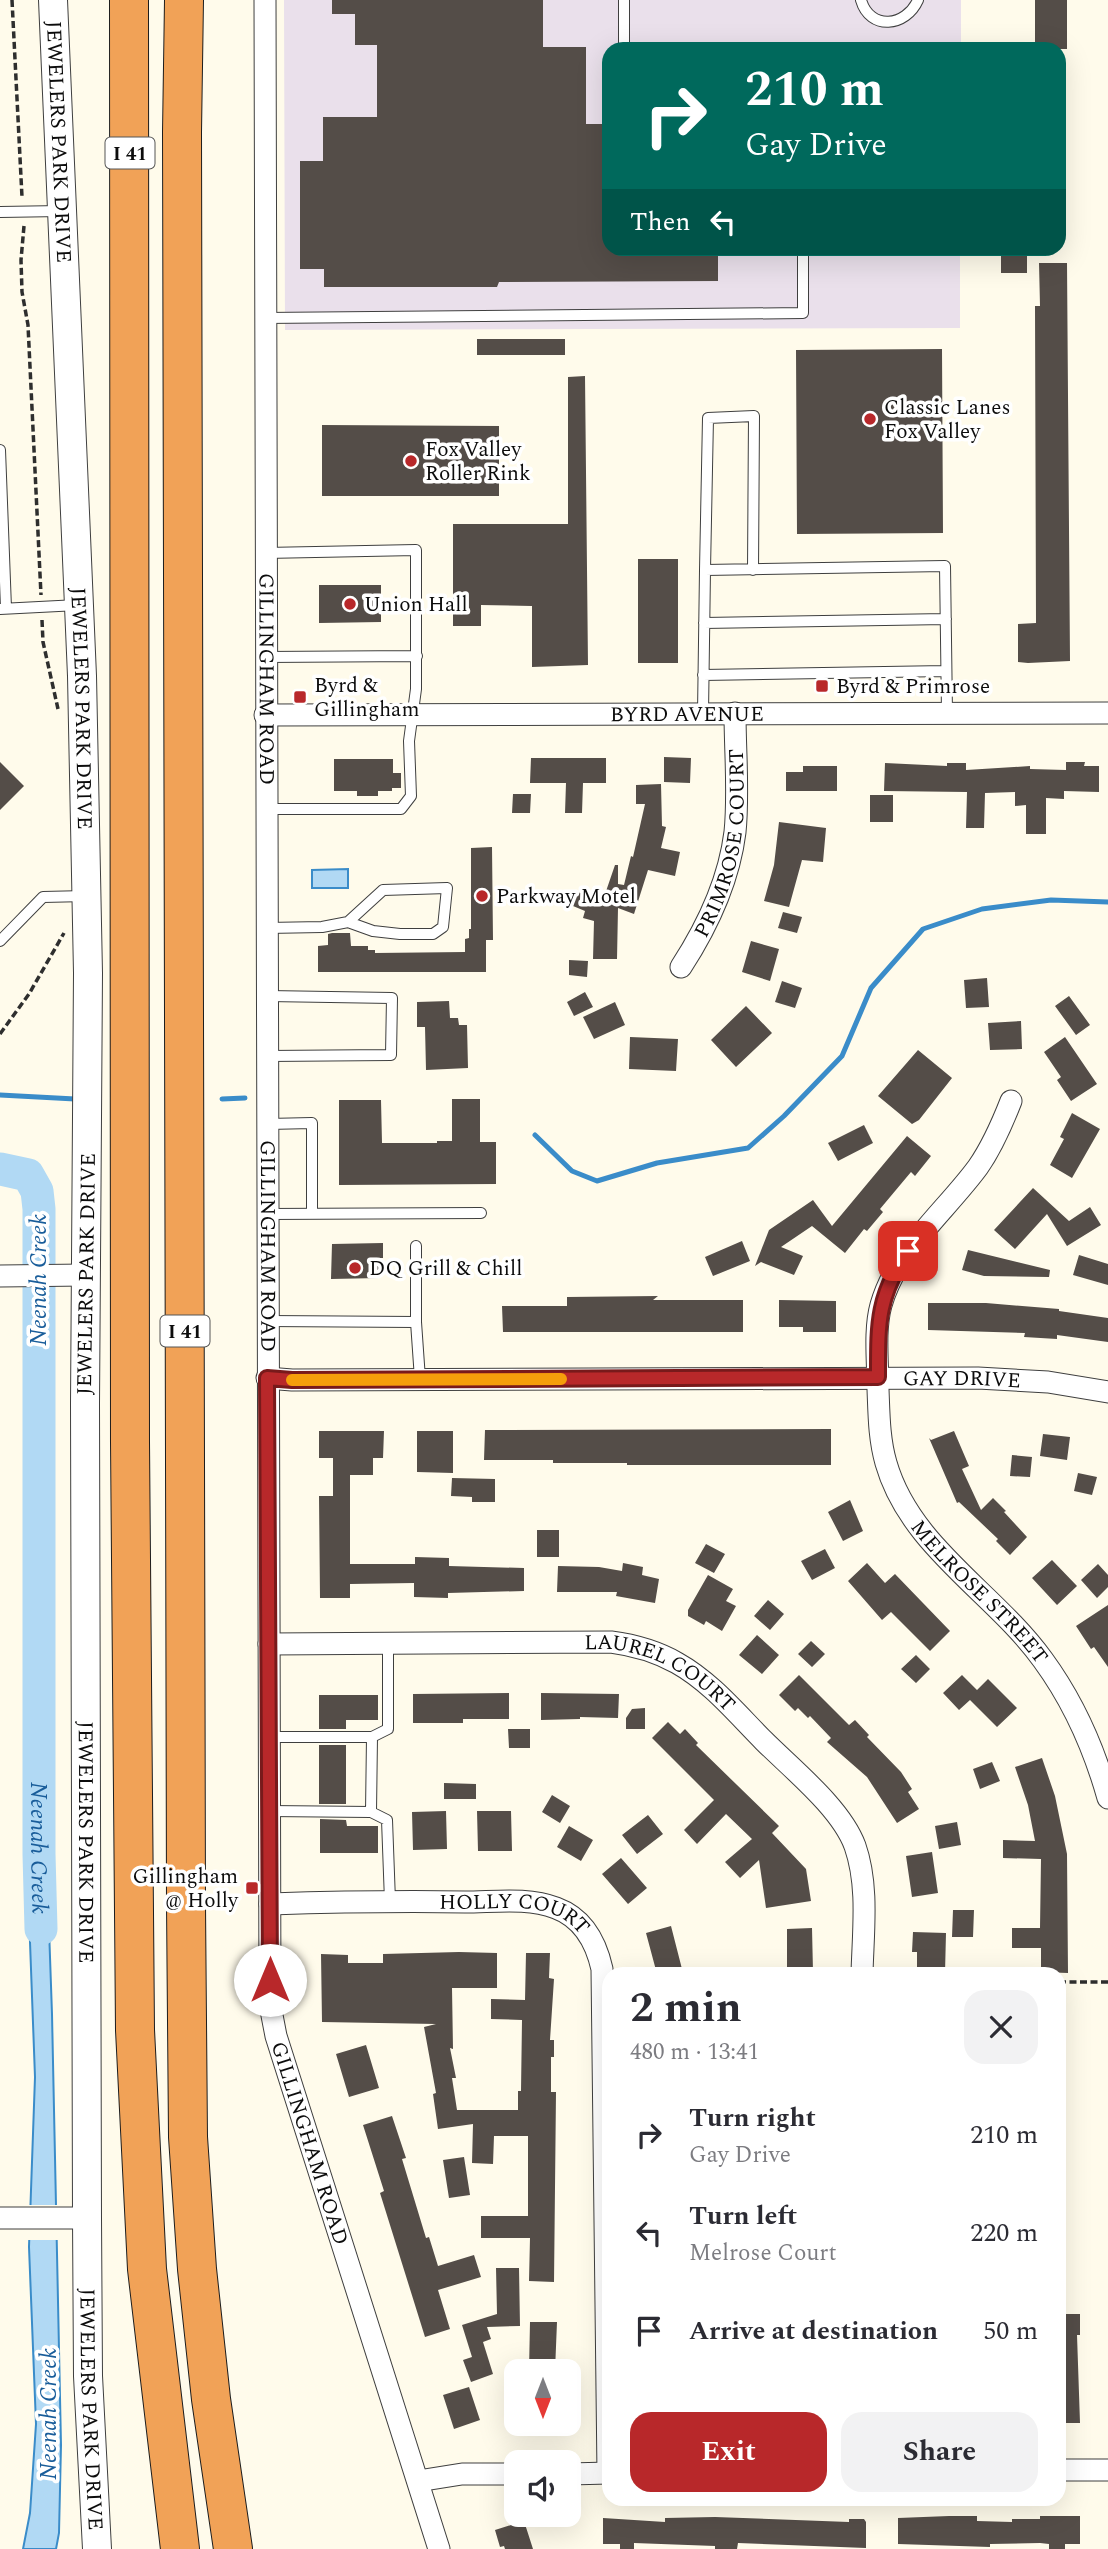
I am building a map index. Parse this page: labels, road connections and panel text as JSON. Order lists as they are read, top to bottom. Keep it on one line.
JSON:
{"streets":{"highway":["I 41"],"street":["JEWELERS PARK DRIVE","GILLINGHAM ROAD","BYRD AVENUE","PRIMROSE COURT","GAY DRIVE","MELROSE STREET","LAUREL COURT","HOLLY COURT"]},"crossings":[["GILLINGHAM ROAD","BYRD AVENUE"],["GILLINGHAM ROAD","GAY DRIVE"],["GILLINGHAM ROAD","LAUREL COURT"],["GILLINGHAM ROAD","HOLLY COURT"],["BYRD AVENUE","PRIMROSE COURT"],["GAY DRIVE","MELROSE STREET"]],"water":["Neenah Creek"],"places":{"other":["Classic Lanes Fox Valley","Fox Valley Roller Rink","Union Hall","Parkway Motel","DQ Grill & Chill"],"transit":["Byrd & Primrose","Byrd & Gillingham","Gillingham @ Holly"]},"north":"bottom","page":{"turn":["210 m","Gay Drive"],"then":"Then","heading":["2 min","480 m · 13:41"],"list":[{"name":"Turn right","note":"Gay Drive","value":"210 m"},{"name":"Turn left","note":"Melrose Court","value":"220 m"},{"name":"Arrive at destination","value":"50 m"}],"buttons":["Exit","Share"]}}
